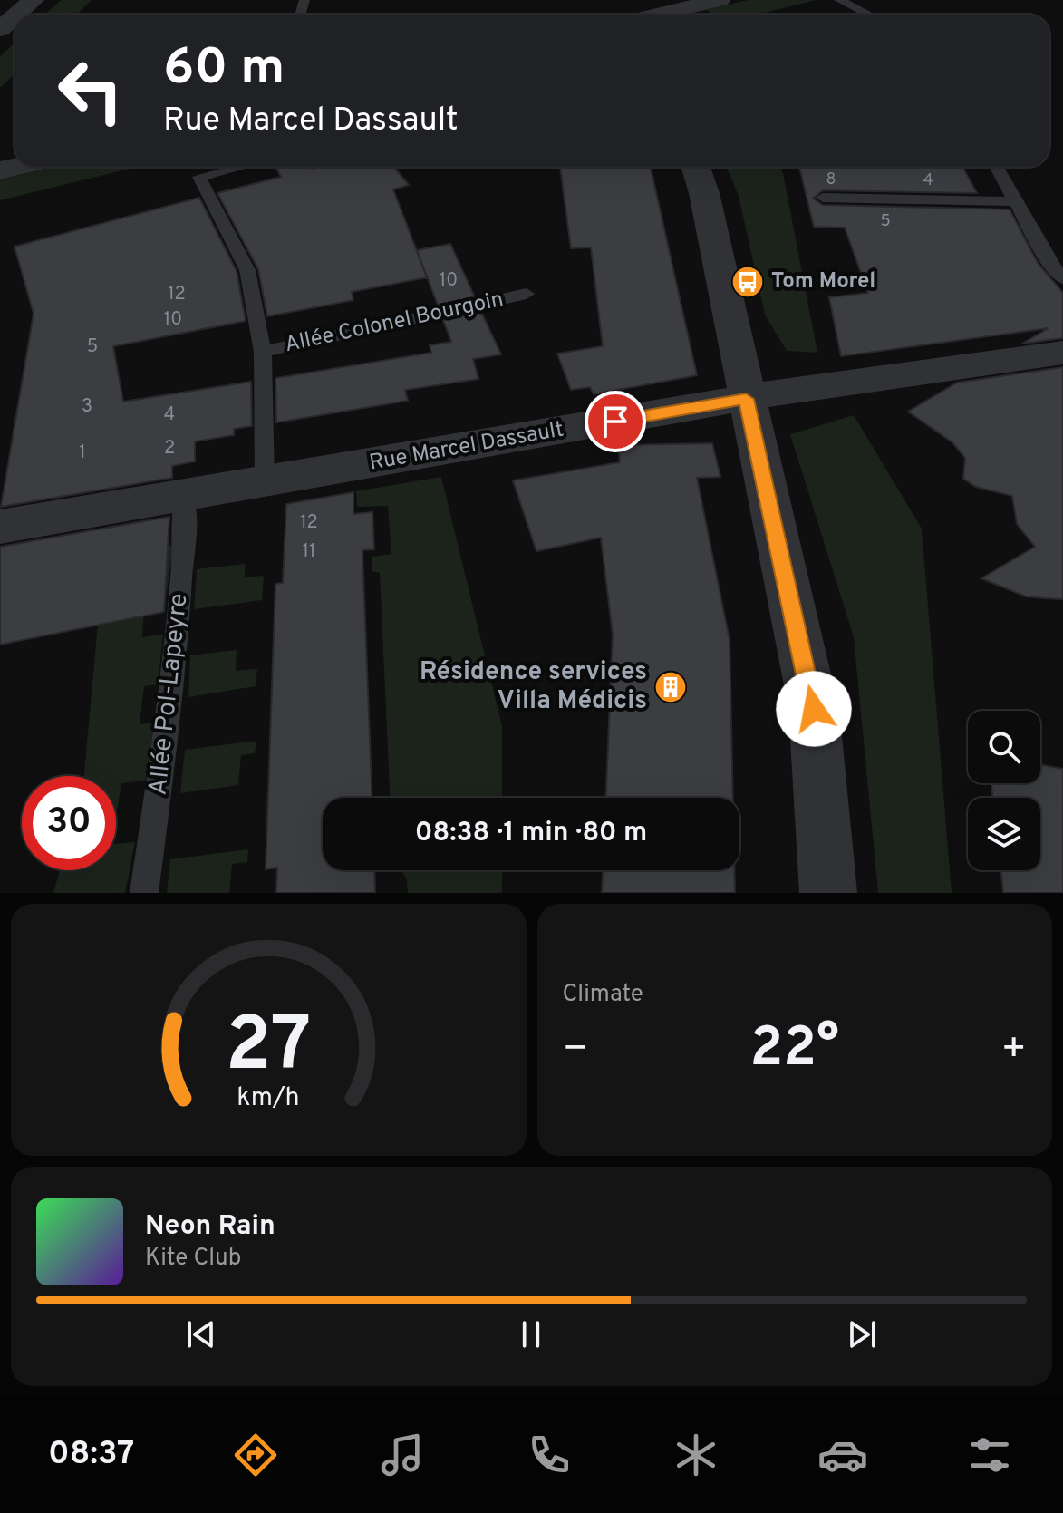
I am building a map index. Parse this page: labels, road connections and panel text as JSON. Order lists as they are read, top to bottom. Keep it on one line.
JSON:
{"streets":{"street":["Rue Marcel Dassault"],"lane":["Allée Colonel Bourgoin","Allée Pol-Lapeyre"]},"crossings":[["Rue Marcel Dassault","Allée Pol-Lapeyre"]],"places":{"bus stop":["Tom Morel"],"building":["Résidence services Villa Médicis"]},"house_numbers":["8","4","5","10","12","10","5","3","4","2","1","12","11"],"page":{"turn":["60 m","Rue Marcel Dassault"],"limit":"30","trip":"08:38 · 1 min · 80 m","tile":"Climate","heat":["−","22°","+"],"song":["Neon Rain","Kite Club"],"tabs":"08:37","gauge":["27","km/h"]}}
